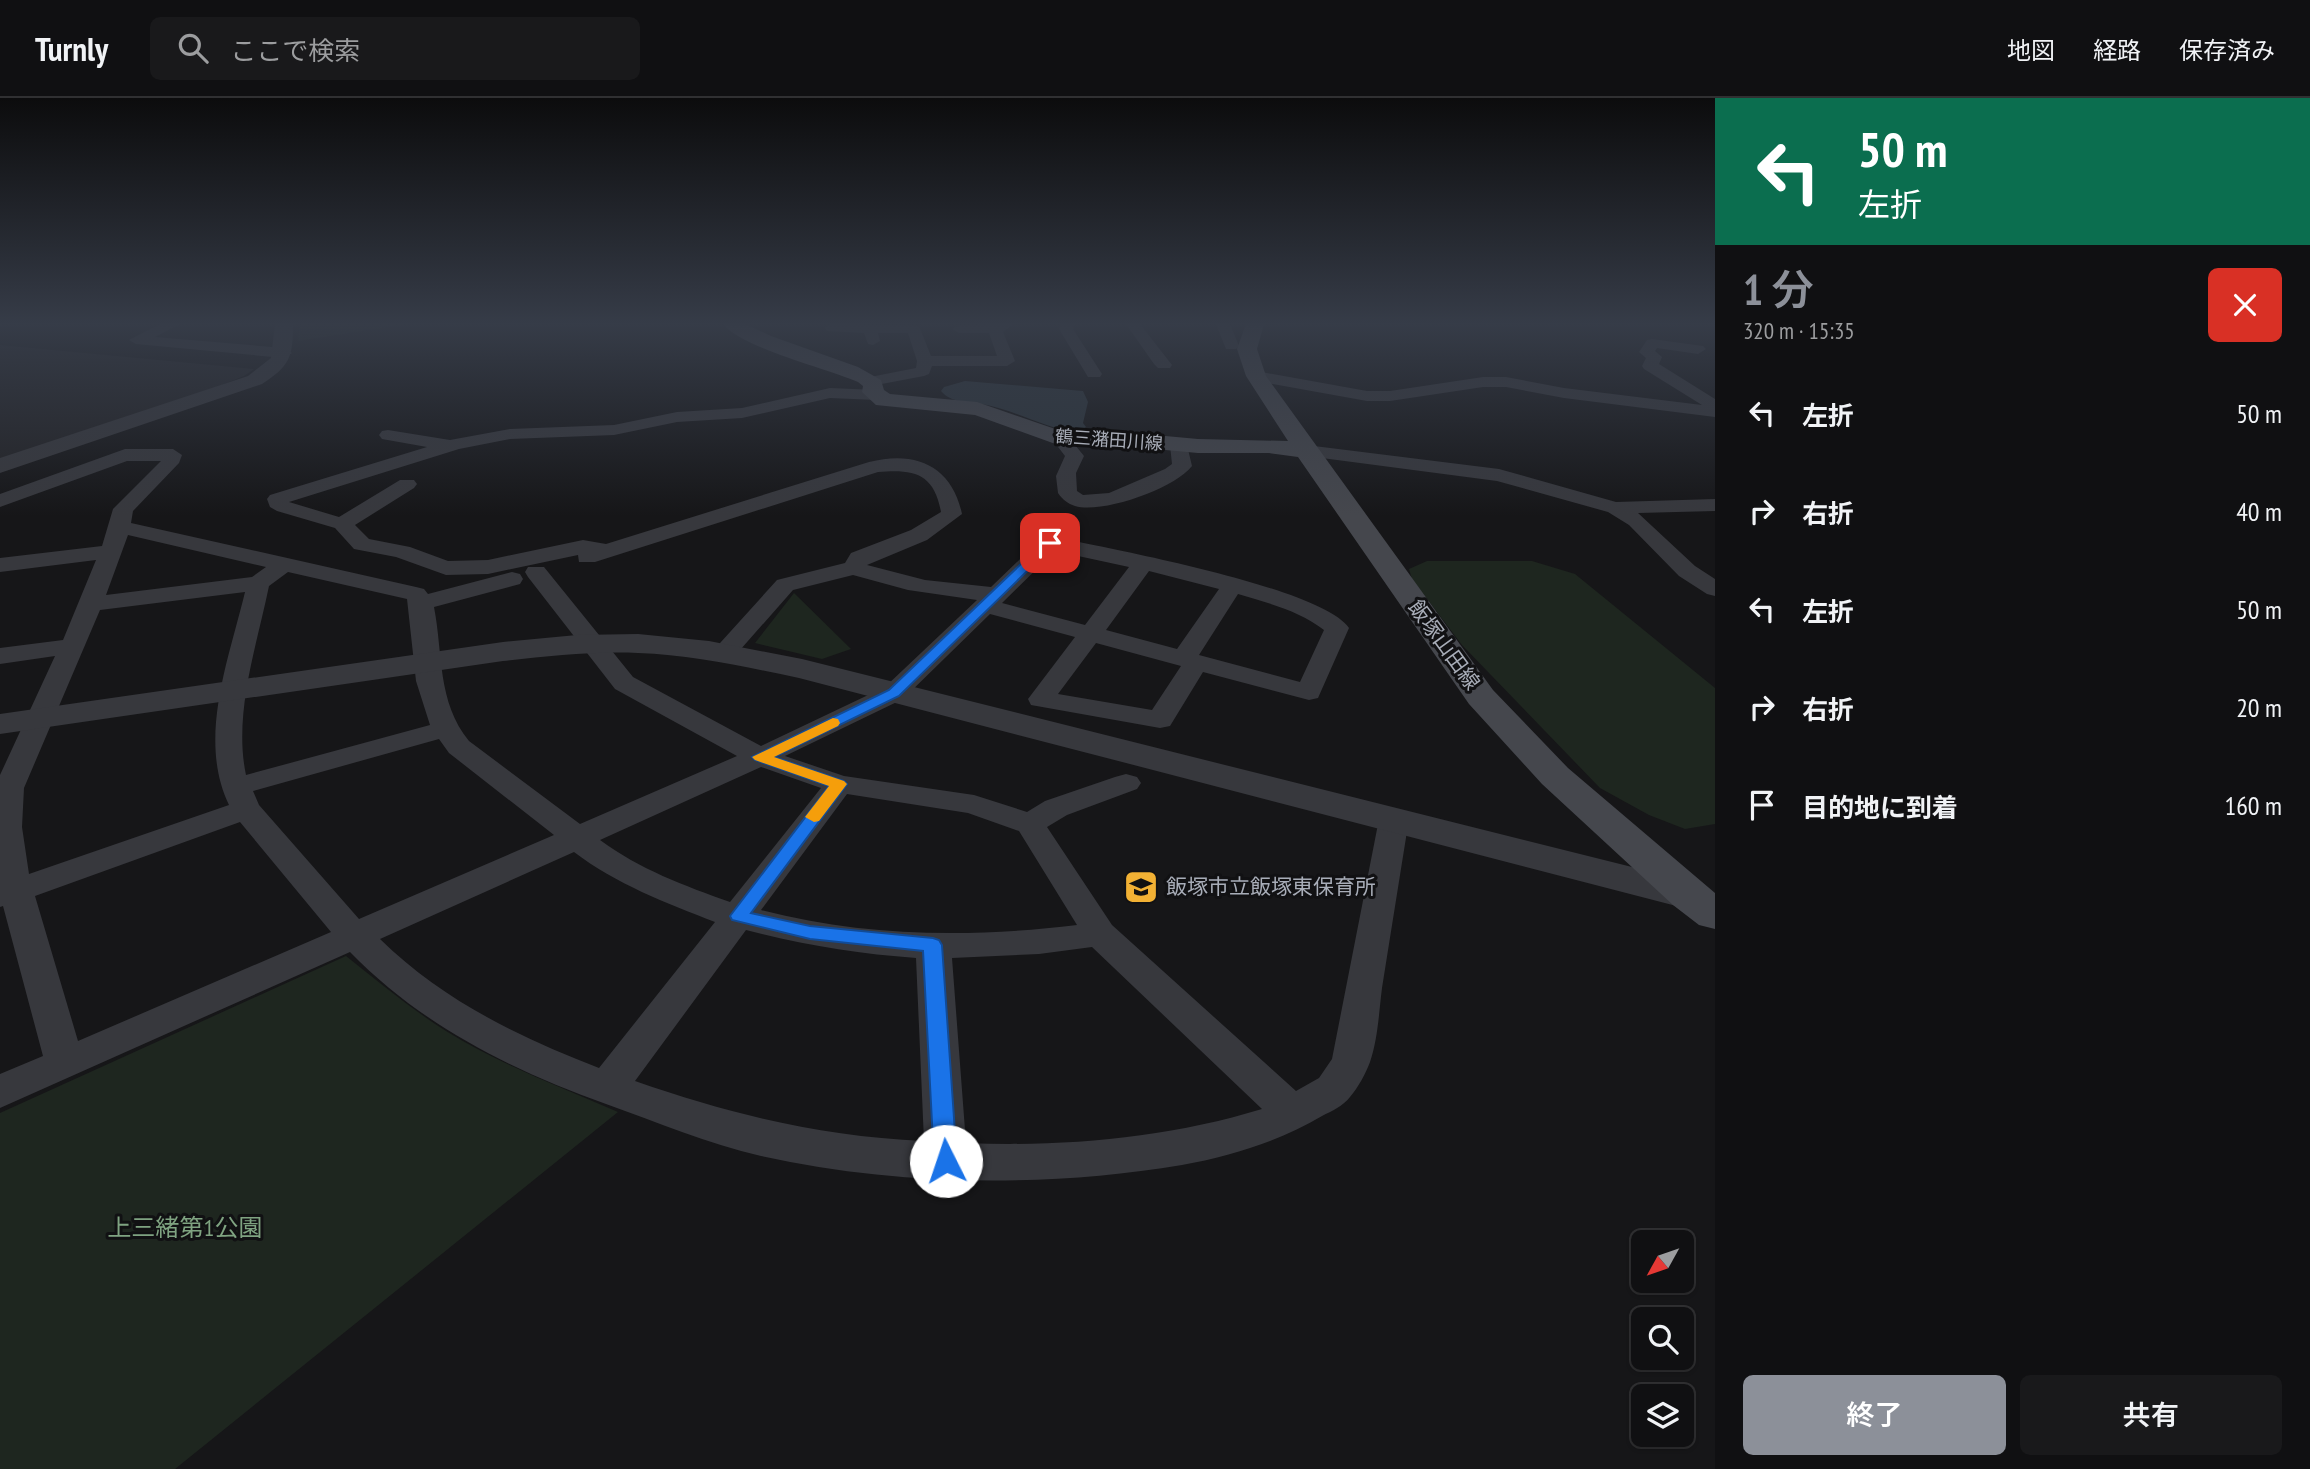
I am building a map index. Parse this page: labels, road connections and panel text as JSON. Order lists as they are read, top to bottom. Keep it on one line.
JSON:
{"streets":{"main road":["鶴三潴田川線","飯塚山田線"]},"crossings":[["鶴三潴田川線","飯塚山田線"]],"parks":["上三緒第1公園"],"places":{"school or university":["飯塚市立飯塚東保育所"]},"north":"bottom left","page":{"header":"Turnly","search":"ここで検索","nav":["地図","経路","保存済み"],"turn":["50 m","左折"],"heading":["1 分","320 m · 15:35"],"list":[{"name":"左折","value":"50 m"},{"name":"右折","value":"40 m"},{"name":"左折","value":"50 m"},{"name":"右折","value":"20 m"},{"name":"目的地に到着","value":"160 m"}],"buttons":["終了","共有"]}}
